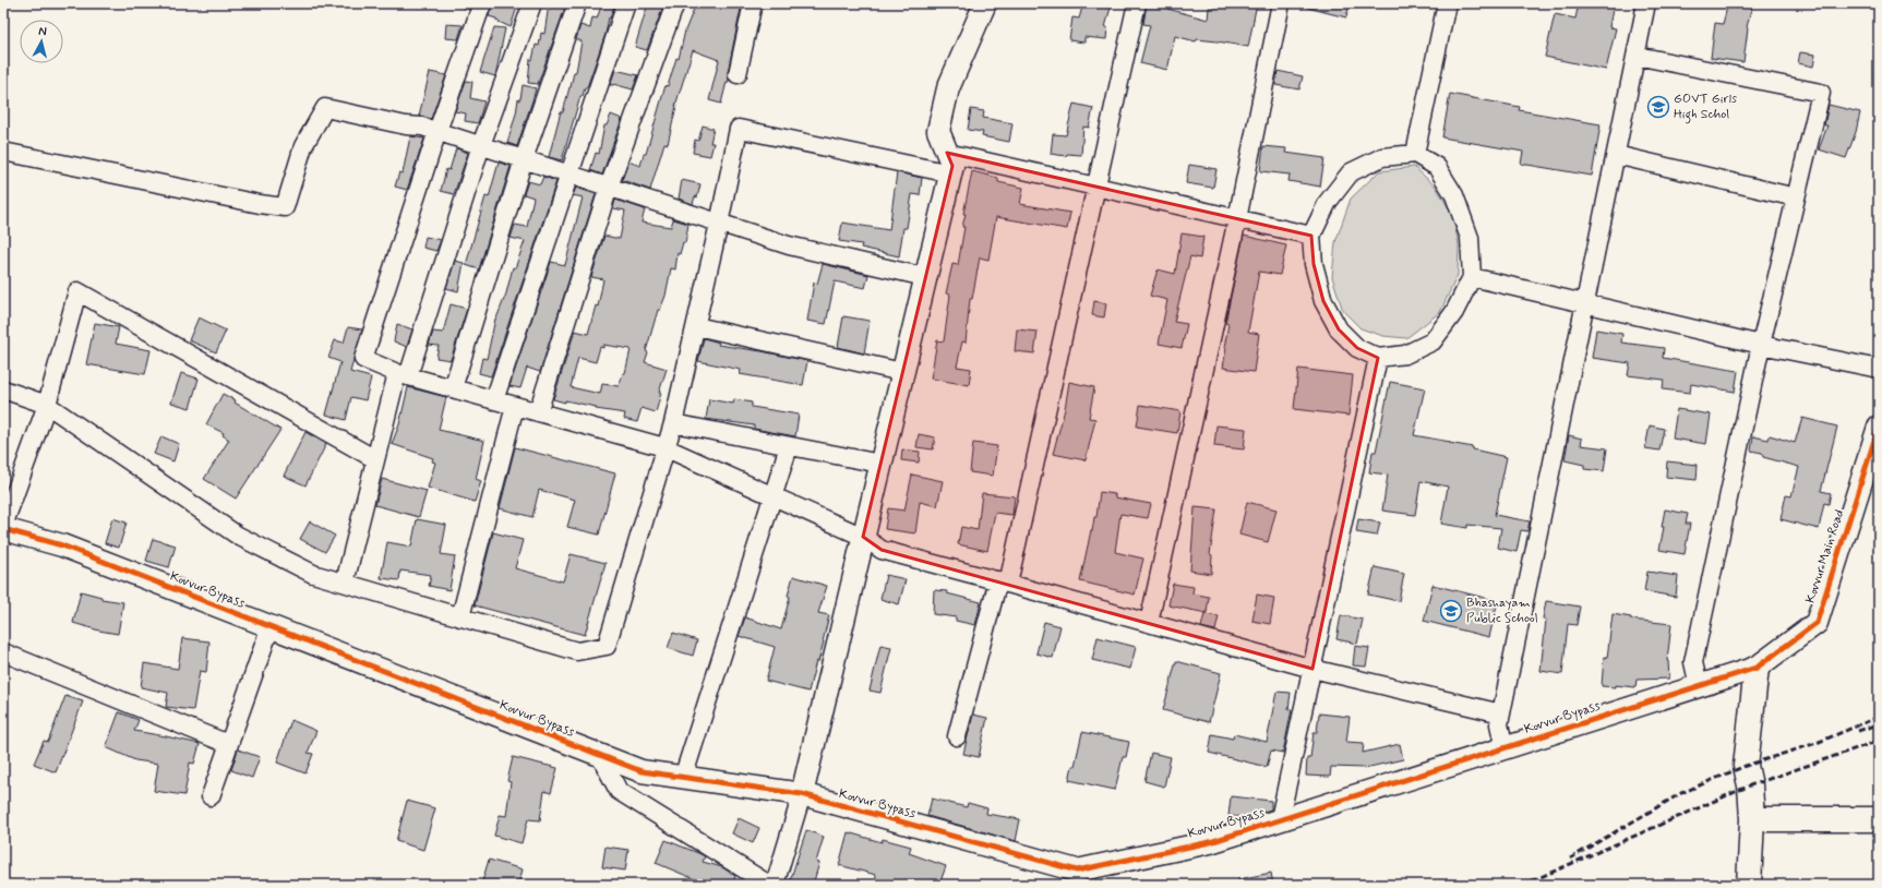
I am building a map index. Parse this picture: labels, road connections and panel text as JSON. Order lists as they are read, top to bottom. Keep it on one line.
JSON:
{"streets":{"street":["Kovvur Main Road","Kovvur Bypass"]},"crossings":[["Kovvur Main Road","Kovvur Bypass"]],"places":{"school or university":["GOVT Girls High Schol","Bhashayam Public School"]},"north":"top"}
